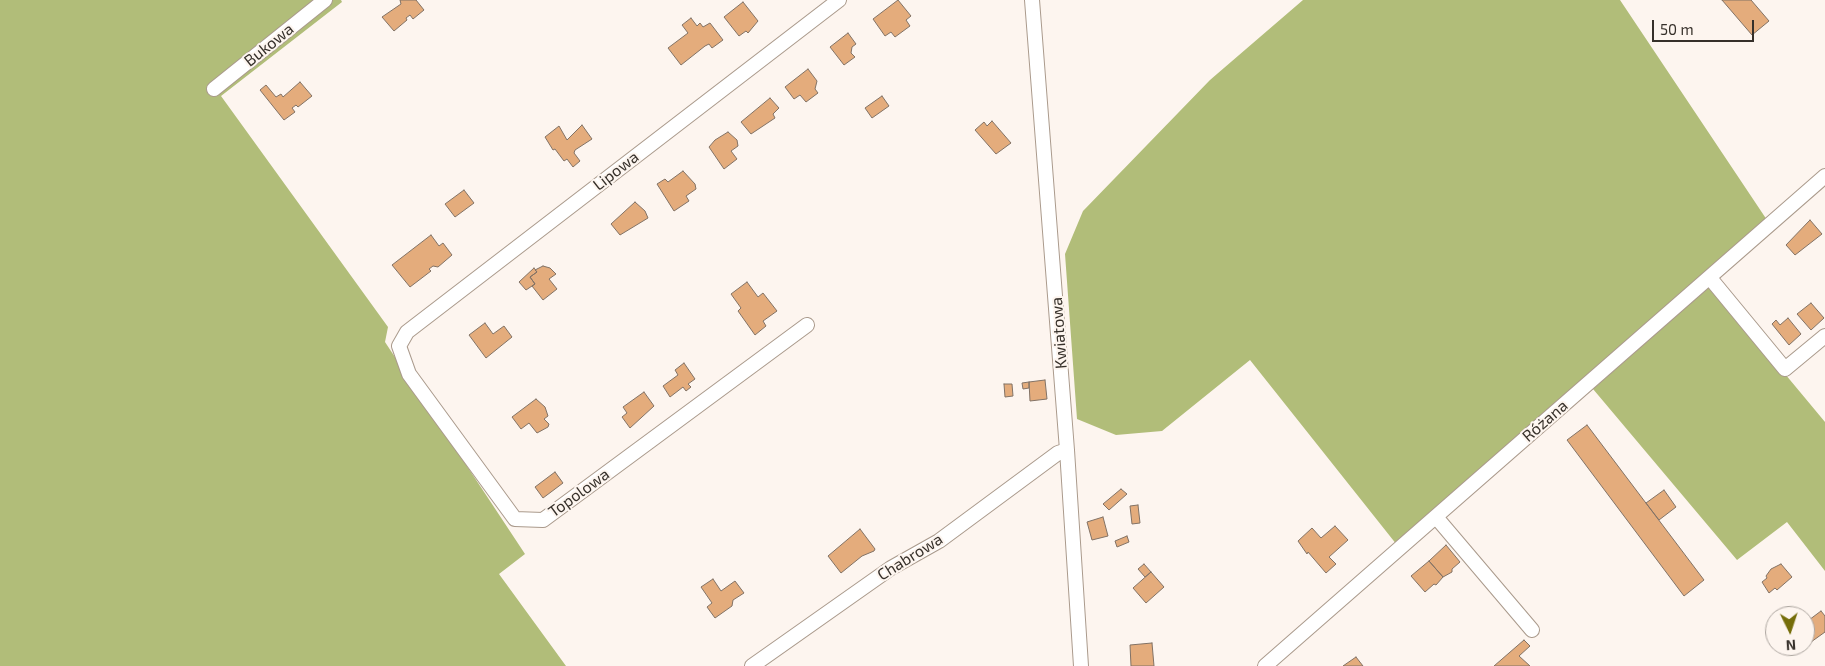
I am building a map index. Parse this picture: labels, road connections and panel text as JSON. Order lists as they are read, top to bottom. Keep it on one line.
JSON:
{"streets":{"street":["Bukowa","Lipowa","Kwiatowa","Różana","Topolowa","Chabrowa"]},"crossings":[["Lipowa","Topolowa"],["Kwiatowa","Chabrowa"]],"scale_bar":"50 m","north":"bottom"}
